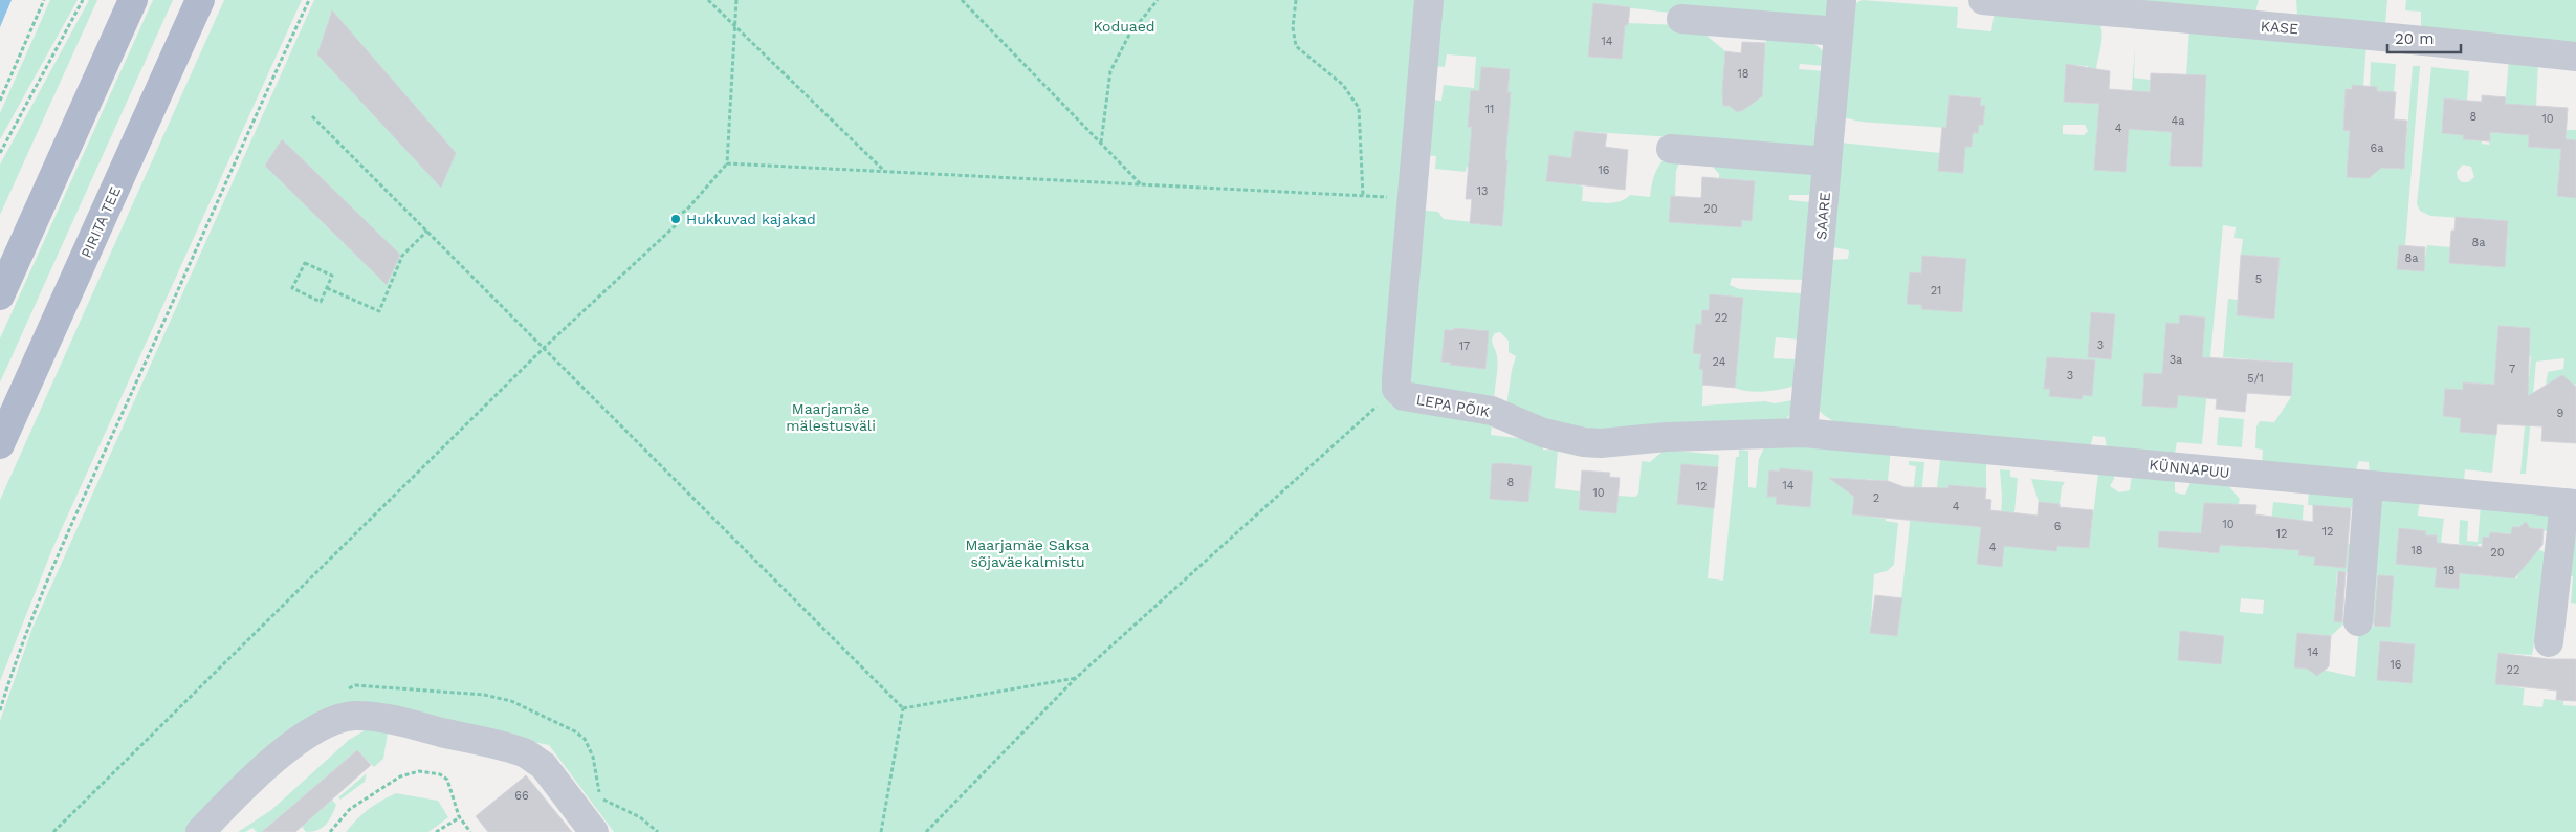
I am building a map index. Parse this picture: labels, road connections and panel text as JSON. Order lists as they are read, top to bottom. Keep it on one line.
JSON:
{"streets":{"main road":["PIRITA TEE"],"street":["KASE","SAARE","LEPA PÕIK","KÜNNAPUU"]},"crossings":[["SAARE","LEPA PÕIK"],["SAARE","KÜNNAPUU"],["LEPA PÕIK","KÜNNAPUU"]],"parks":["Koduaed","Maarjamäe mälestusväli","Maarjamäe Saksa sõjaväekalmistu"],"places":["Hukkuvad kajakad"],"house_numbers":["14","18","11","8","10","4a","4","6a","16","13","20","8a","8a","5","21","22","3","17","3a","24","7","3","5/1","9","8","14","12","10","2","4","10","6","12","12","4","18","20","18","14","16","22","66"],"scale_bar":"20 m"}
